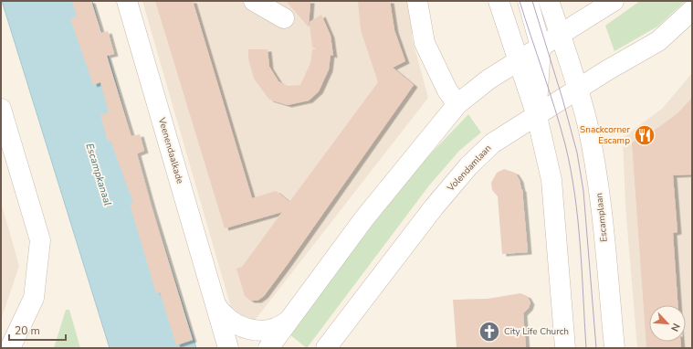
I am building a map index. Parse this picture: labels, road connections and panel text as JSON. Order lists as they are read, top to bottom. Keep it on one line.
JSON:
{"streets":{"street":["Veenendaalkade","Volendamlaan","Escamplaan"]},"crossings":[["Volendamlaan","Escamplaan"]],"water":["Escampkanaal"],"places":{"restaurant":["Snackcorner Escamp"],"church":["City Life Church"]},"scale_bar":"20 m","north":"bottom right"}
